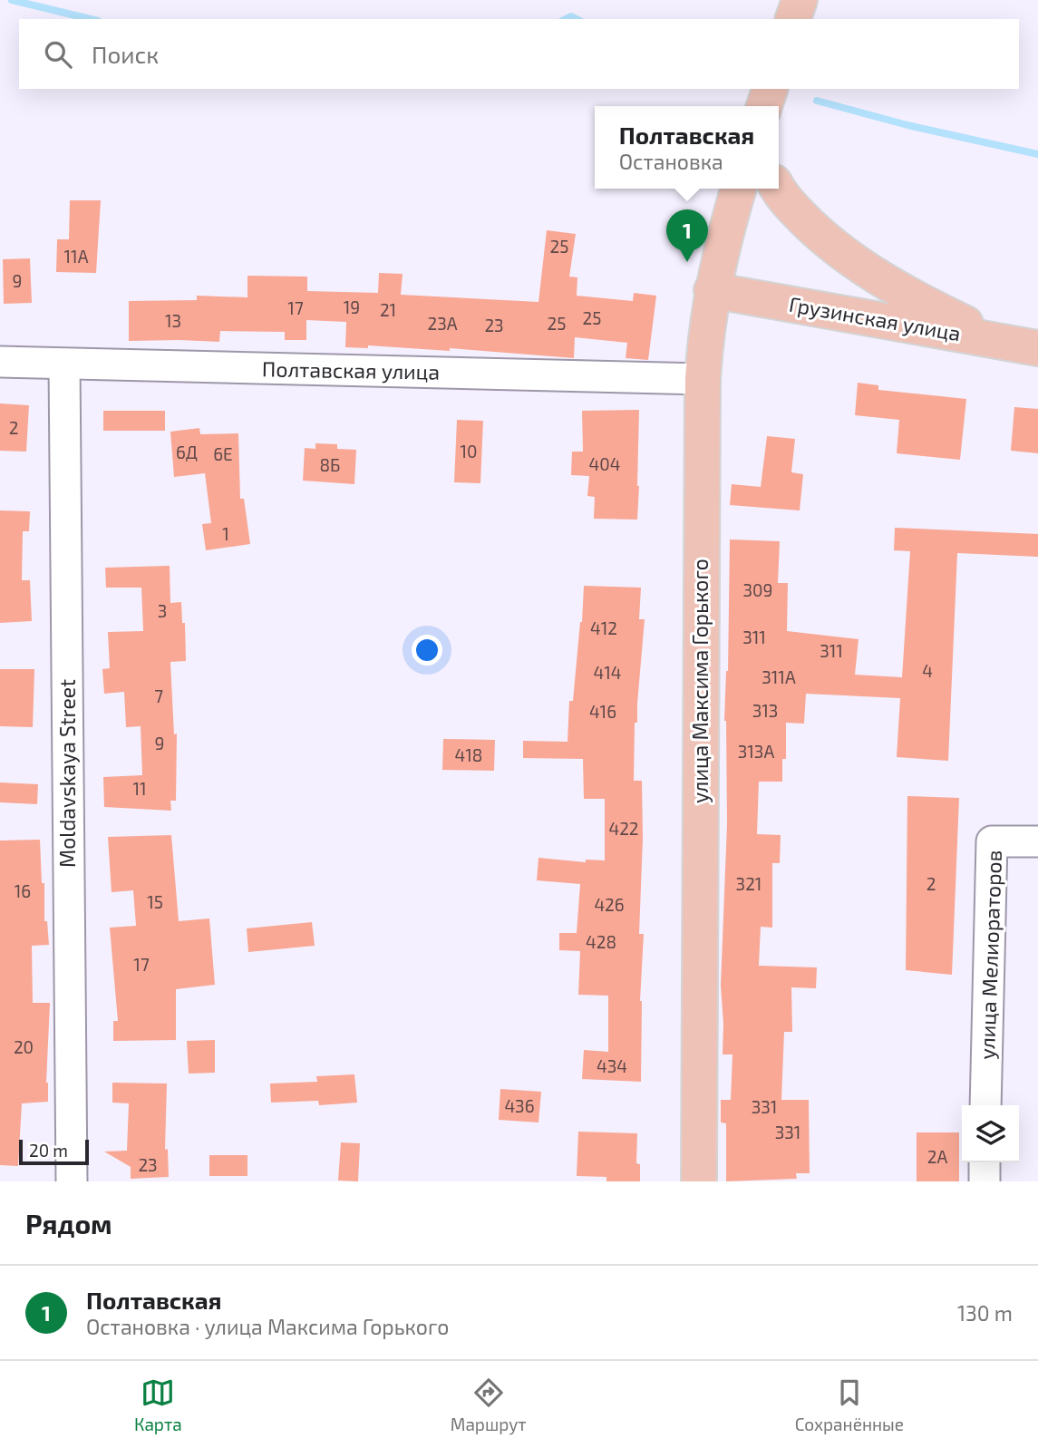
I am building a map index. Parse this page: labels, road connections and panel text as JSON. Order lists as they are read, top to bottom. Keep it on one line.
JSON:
{"streets":{"main road":["Грузинская улица","улица Максима Горького"],"street":["Полтавская улица","Moldavskaya Street","улица Мелиораторов"]},"crossings":[["Грузинская улица","улица Максима Горького"],["Полтавская улица","улица Максима Горького"],["Полтавская улица","Moldavskaya Street"]],"house_numbers":["25","11А","9","19","17","21","25","13","23А","25","23","2","10","6Д","6Е","404","8Б","1","309","3","412","311","311","4","414","311А","7","313","416","9","313А","418","11","422","321","2","16","15","426","428","17","20","434","436","331","331","2А","23"],"scale_bar":"20 m","page":{"search":"Поиск","popup":["Полтавская","Остановка"],"pins":"1","scale":"20 m","heading":"Рядом","list":[{"mark":"1","name":"Полтавская","note":"Остановка · улица Максима Горького","value":"130 m"}],"nav":["Карта","Маршрут","Сохранённые"]}}
